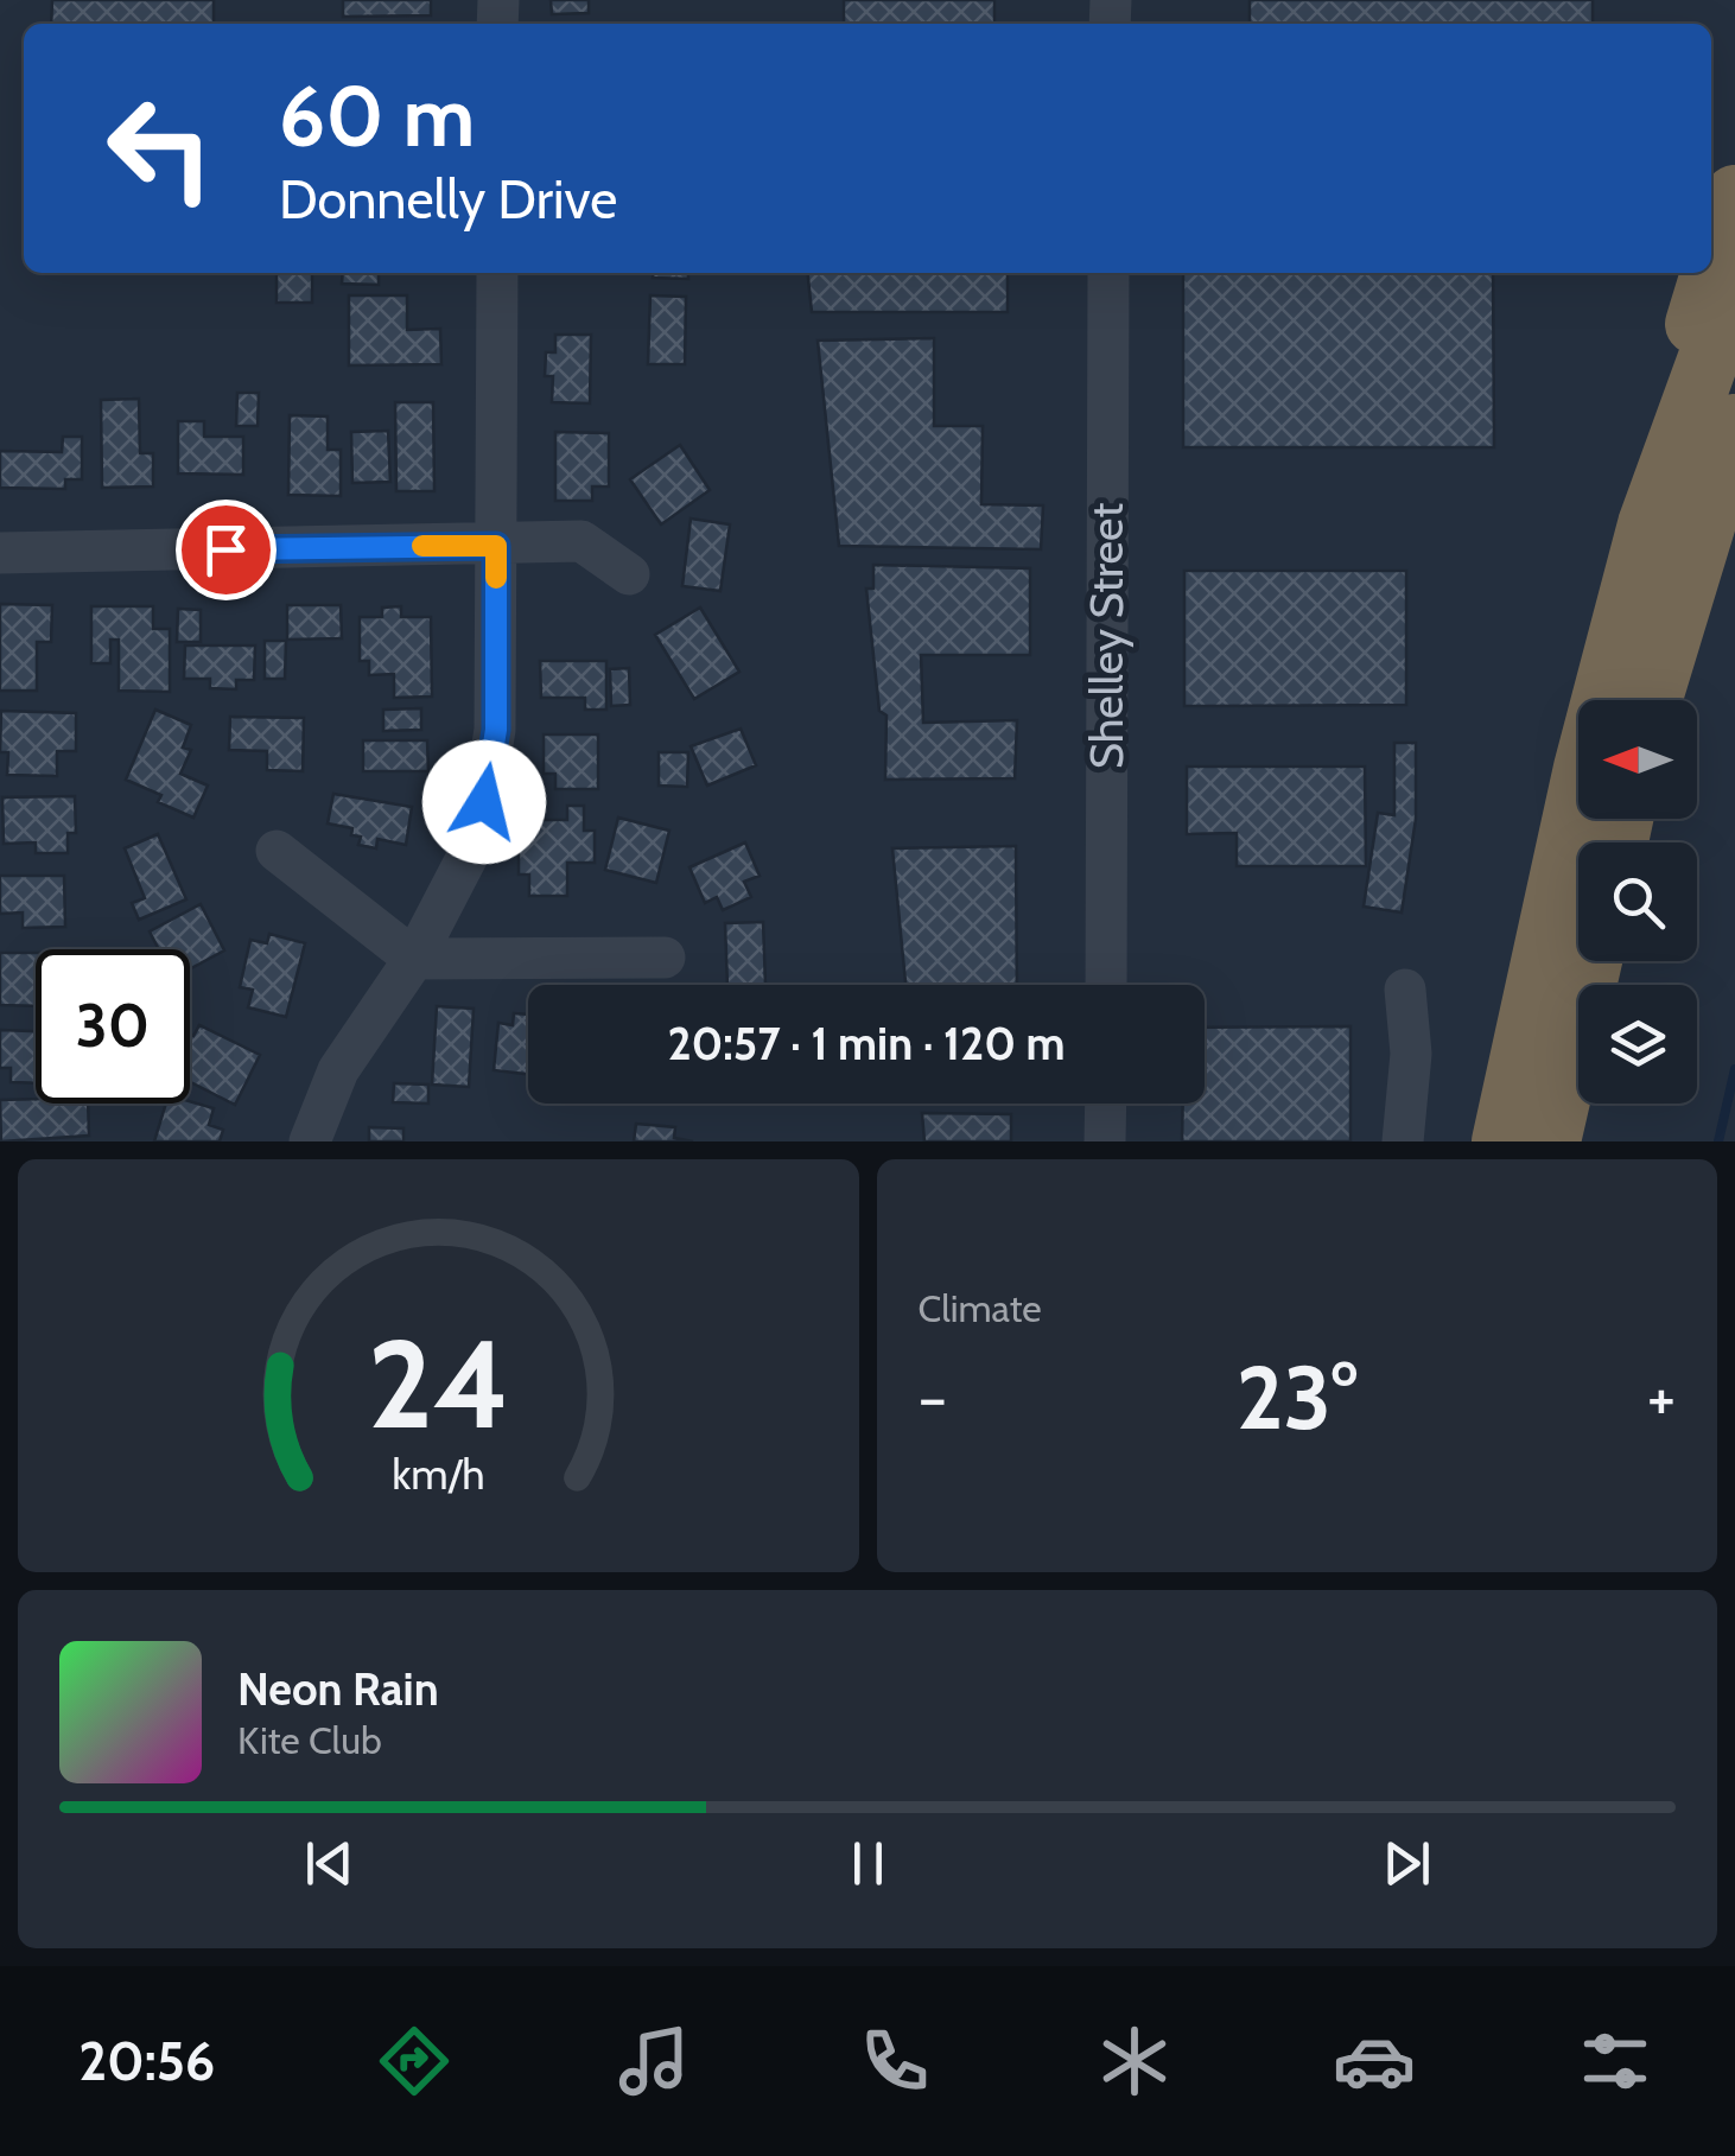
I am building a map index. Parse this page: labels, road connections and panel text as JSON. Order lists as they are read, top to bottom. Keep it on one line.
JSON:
{"streets":{"street":["Shelley Street"]},"north":"left","page":{"turn":["60 m","Donnelly Drive"],"limit":"30","trip":"20:57 · 1 min · 120 m","tile":"Climate","heat":["−","23°","+"],"song":["Neon Rain","Kite Club"],"tabs":"20:56","gauge":["24","km/h"]}}
